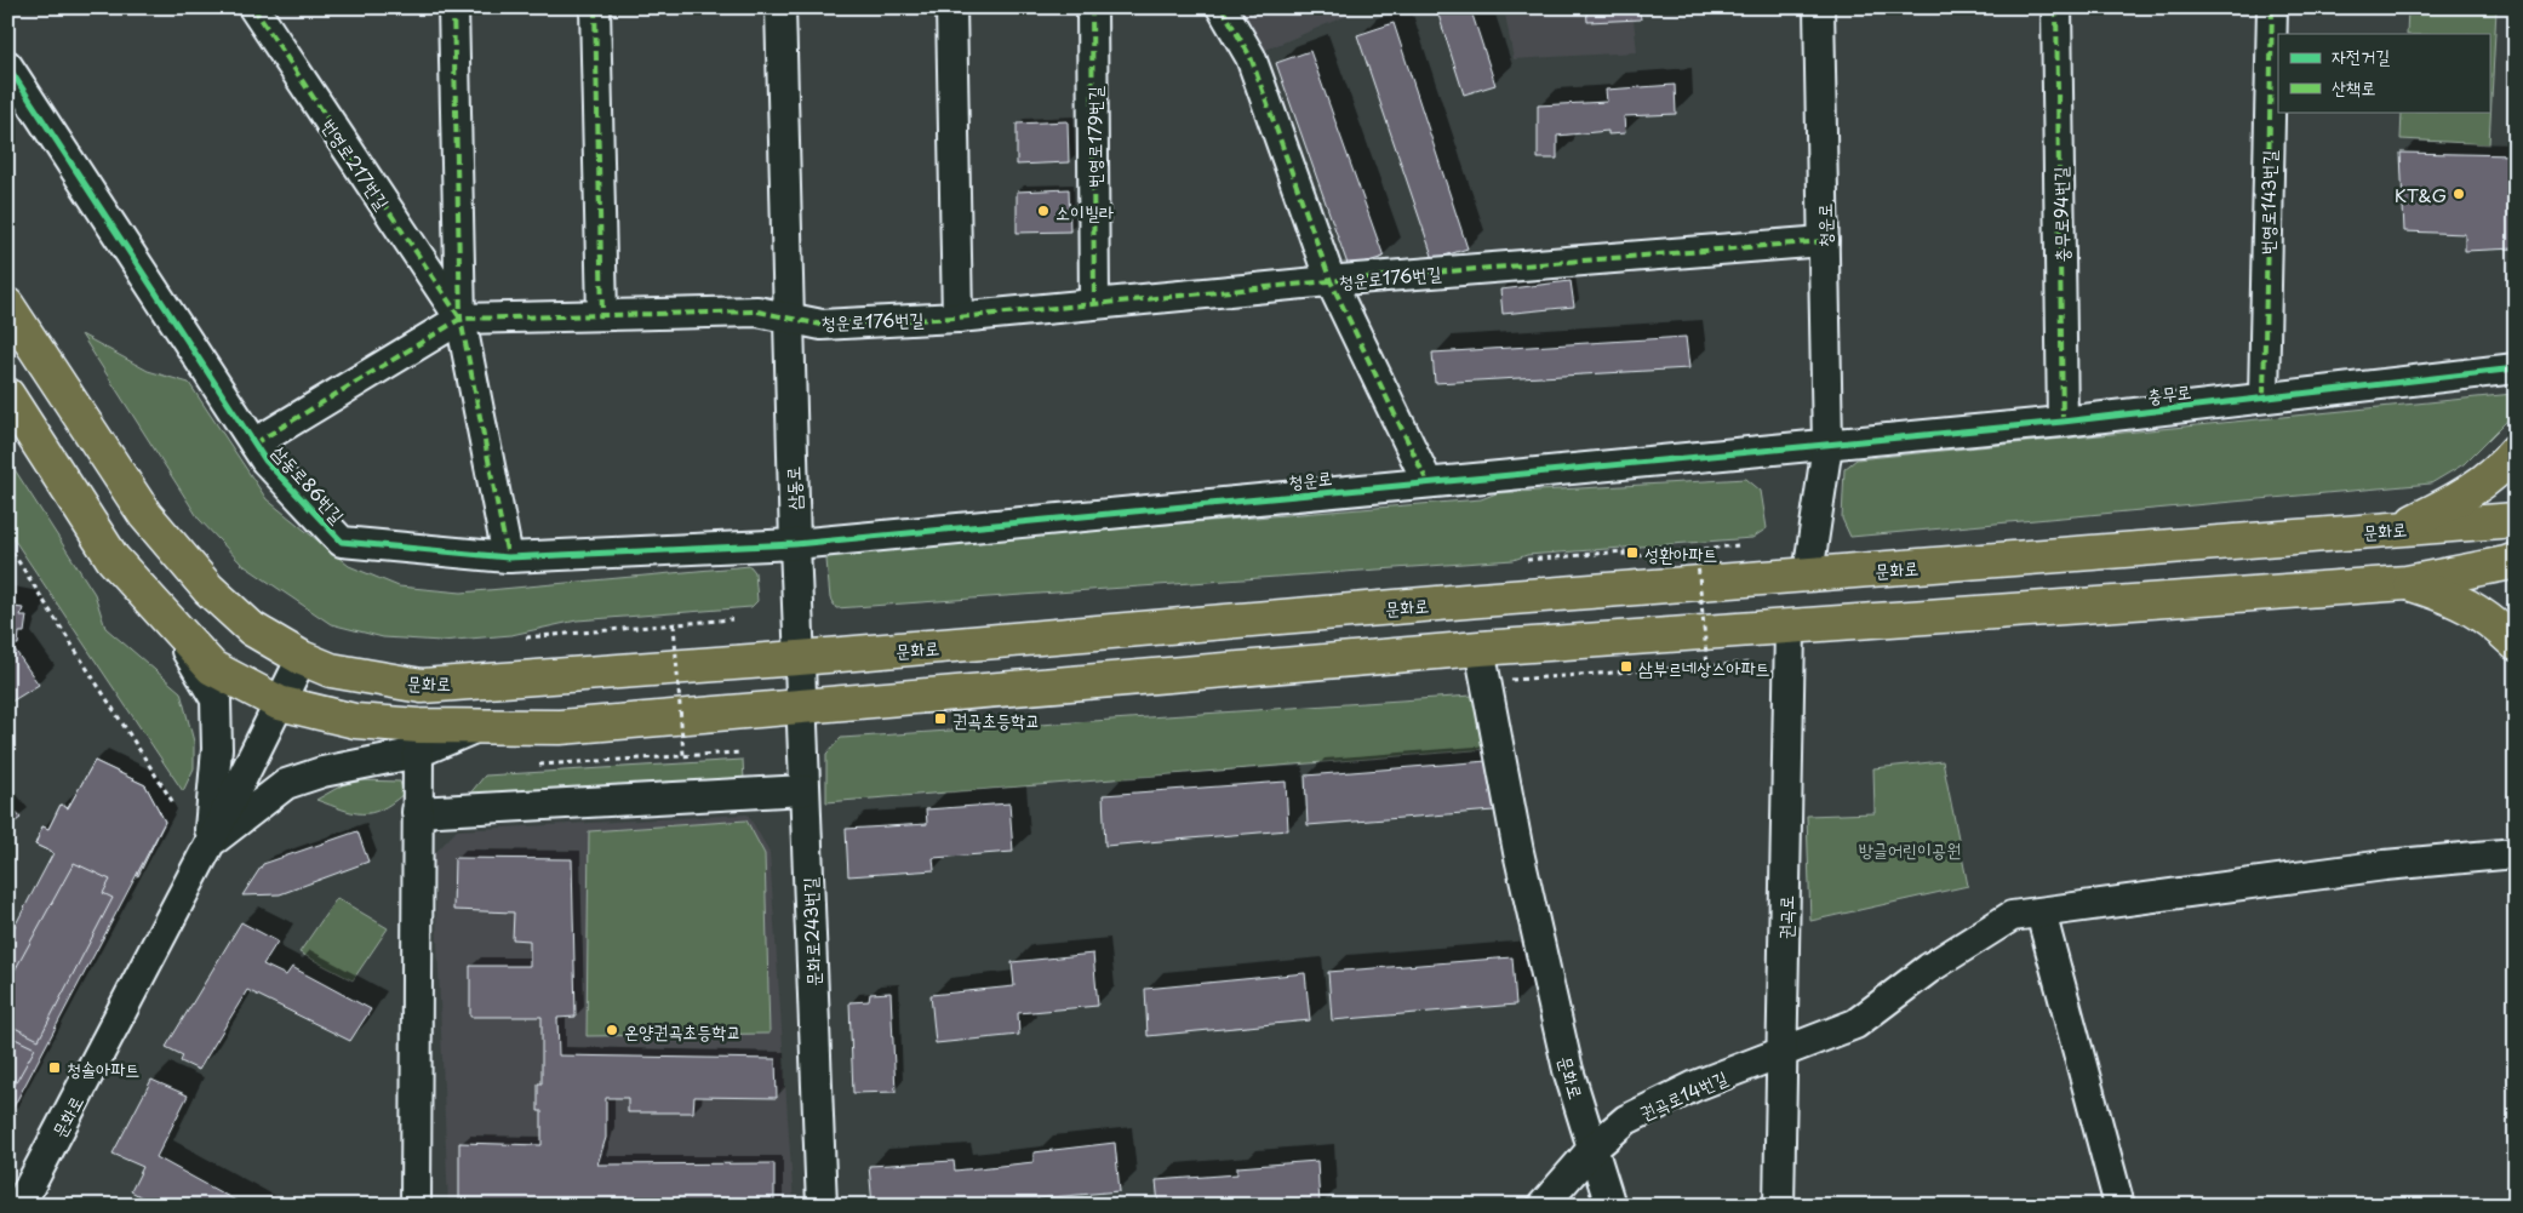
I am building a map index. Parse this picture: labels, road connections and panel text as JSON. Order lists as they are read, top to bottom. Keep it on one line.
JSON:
{"streets":{"main road":["문화로"],"street":["번영로179번길","번영로217번길","번영로143번길","충무로94번길","청운로","청운로176번길","충무로","삼동로86번길","삼동로","권곡로","문화로243번길","권곡로14번길"]},"crossings":[["번영로179번길","청운로176번길"],["번영로143번길","충무로"],["충무로94번길","충무로"],["청운로","청운로176번길"],["청운로","충무로"],["청운로","삼동로86번길"],["청운로","삼동로"],["청운로","문화로"],["청운로176번길","삼동로"],["삼동로86번길","삼동로"],["삼동로","문화로"],["삼동로","문화로243번길"],["문화로","문화로243번길"],["문화로","권곡로14번길"],["권곡로","권곡로14번길"]],"parks":["방글어린이공원"],"places":{"other":["KT&G","소이빌라","온양권곡초등학교"],"transit":["성환아파트","삼부르네상스아파트","권곡초등학교","청솔아파트"]},"legend":["자전거길","산책로"]}
